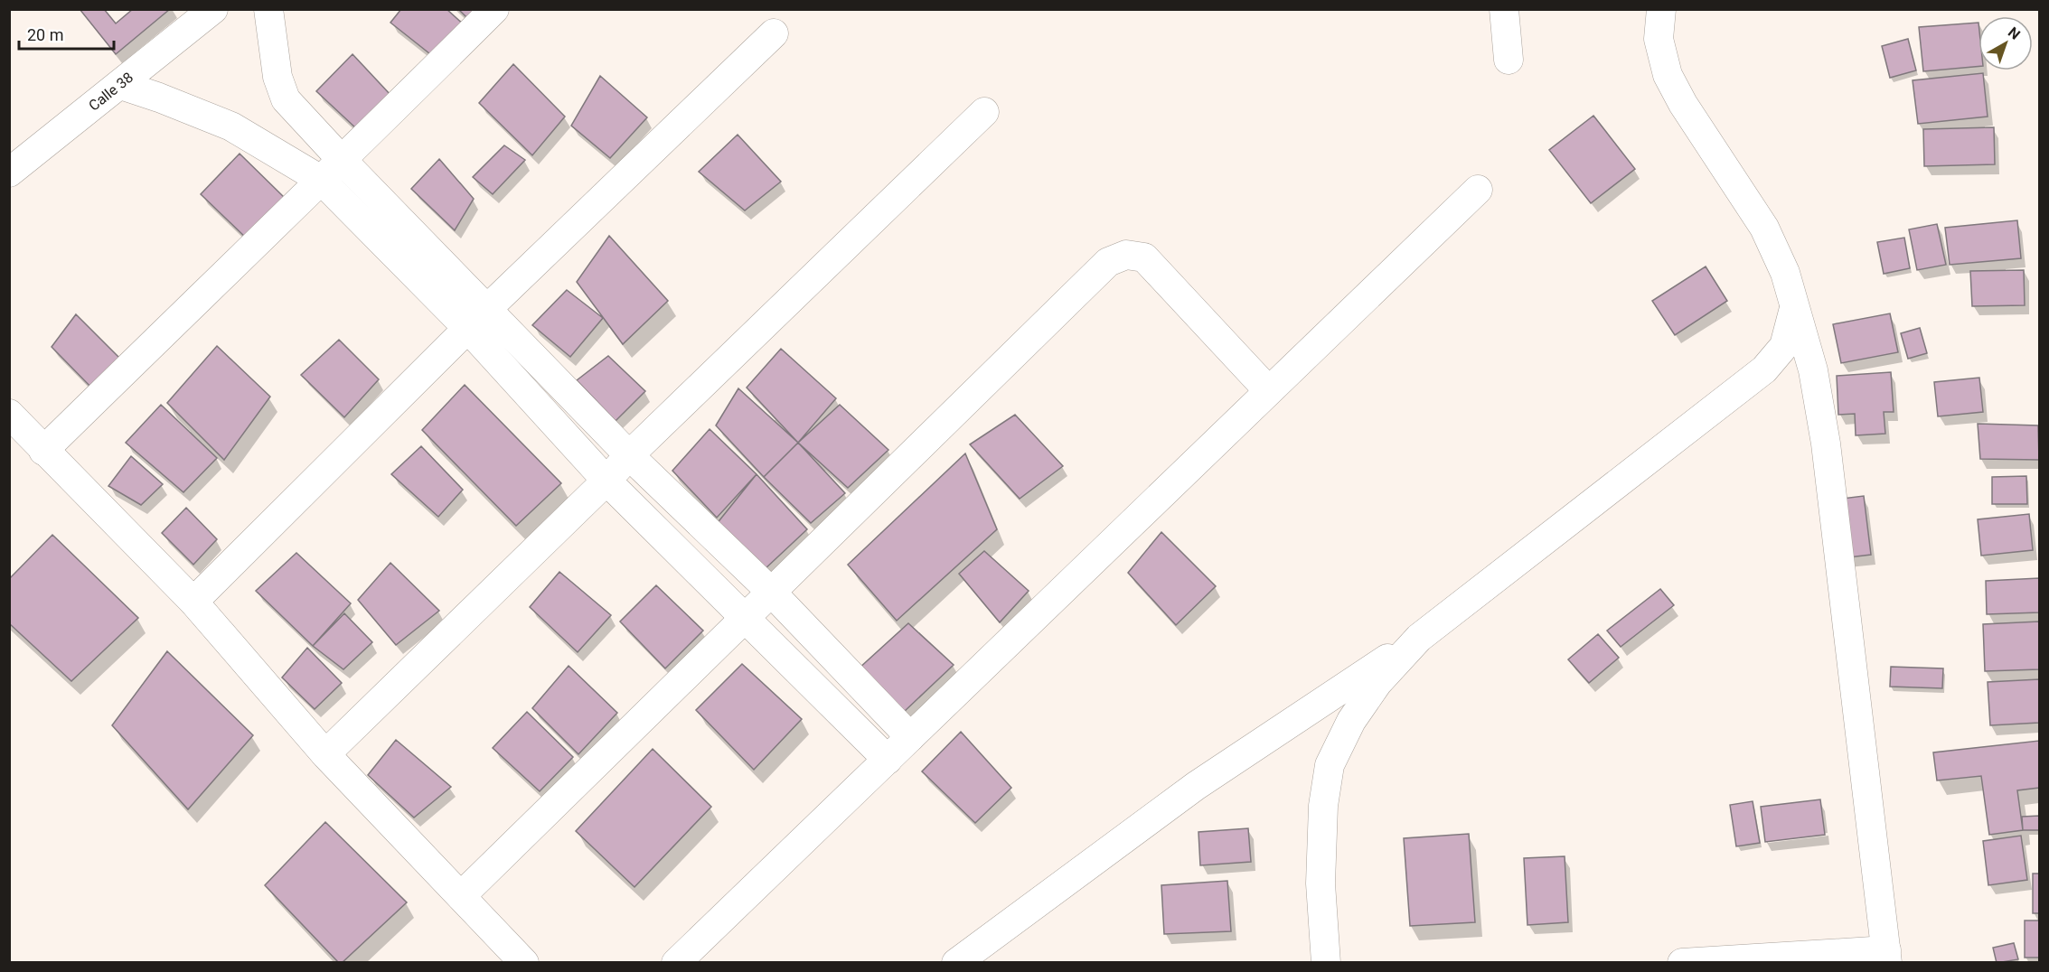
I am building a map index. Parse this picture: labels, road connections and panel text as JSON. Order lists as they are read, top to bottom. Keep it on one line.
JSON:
{"streets":{"street":["Calle 38"]},"scale_bar":"20 m","north":"top right"}
